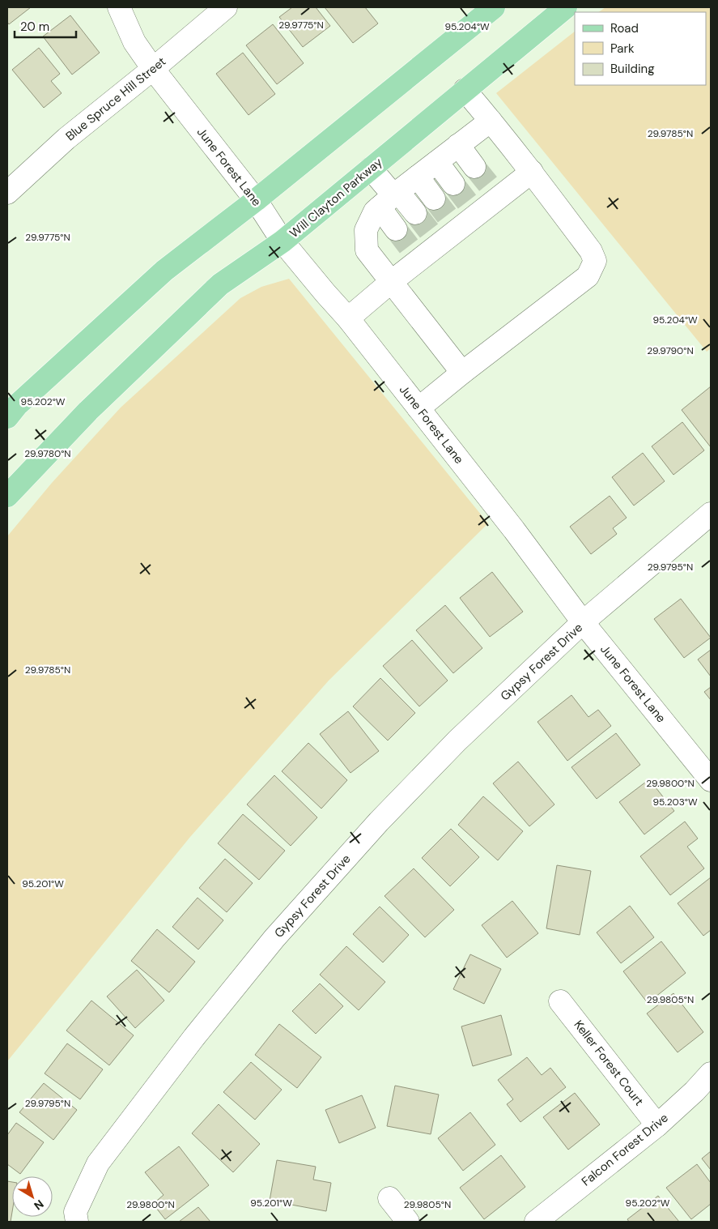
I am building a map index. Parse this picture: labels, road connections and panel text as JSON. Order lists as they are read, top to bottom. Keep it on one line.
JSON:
{"streets":{"main road":["Will Clayton Parkway"],"street":["Blue Spruce Hill Street","June Forest Lane","Gypsy Forest Drive","Keller Forest Court","Falcon Forest Drive"]},"crossings":[["Blue Spruce Hill Street","June Forest Lane"],["June Forest Lane","Will Clayton Parkway"],["June Forest Lane","Gypsy Forest Drive"],["Keller Forest Court","Falcon Forest Drive"]],"legend":["Road","Park","Building"],"scale_bar":"20 m","north":"bottom right","coordinates":["29.9775°N","95.204°W","29.9785°N","29.9790°N","95.202°W","29.9780°N","29.9795°N","29.9800°N","95.203°W","95.201°W","29.9805°N"]}
